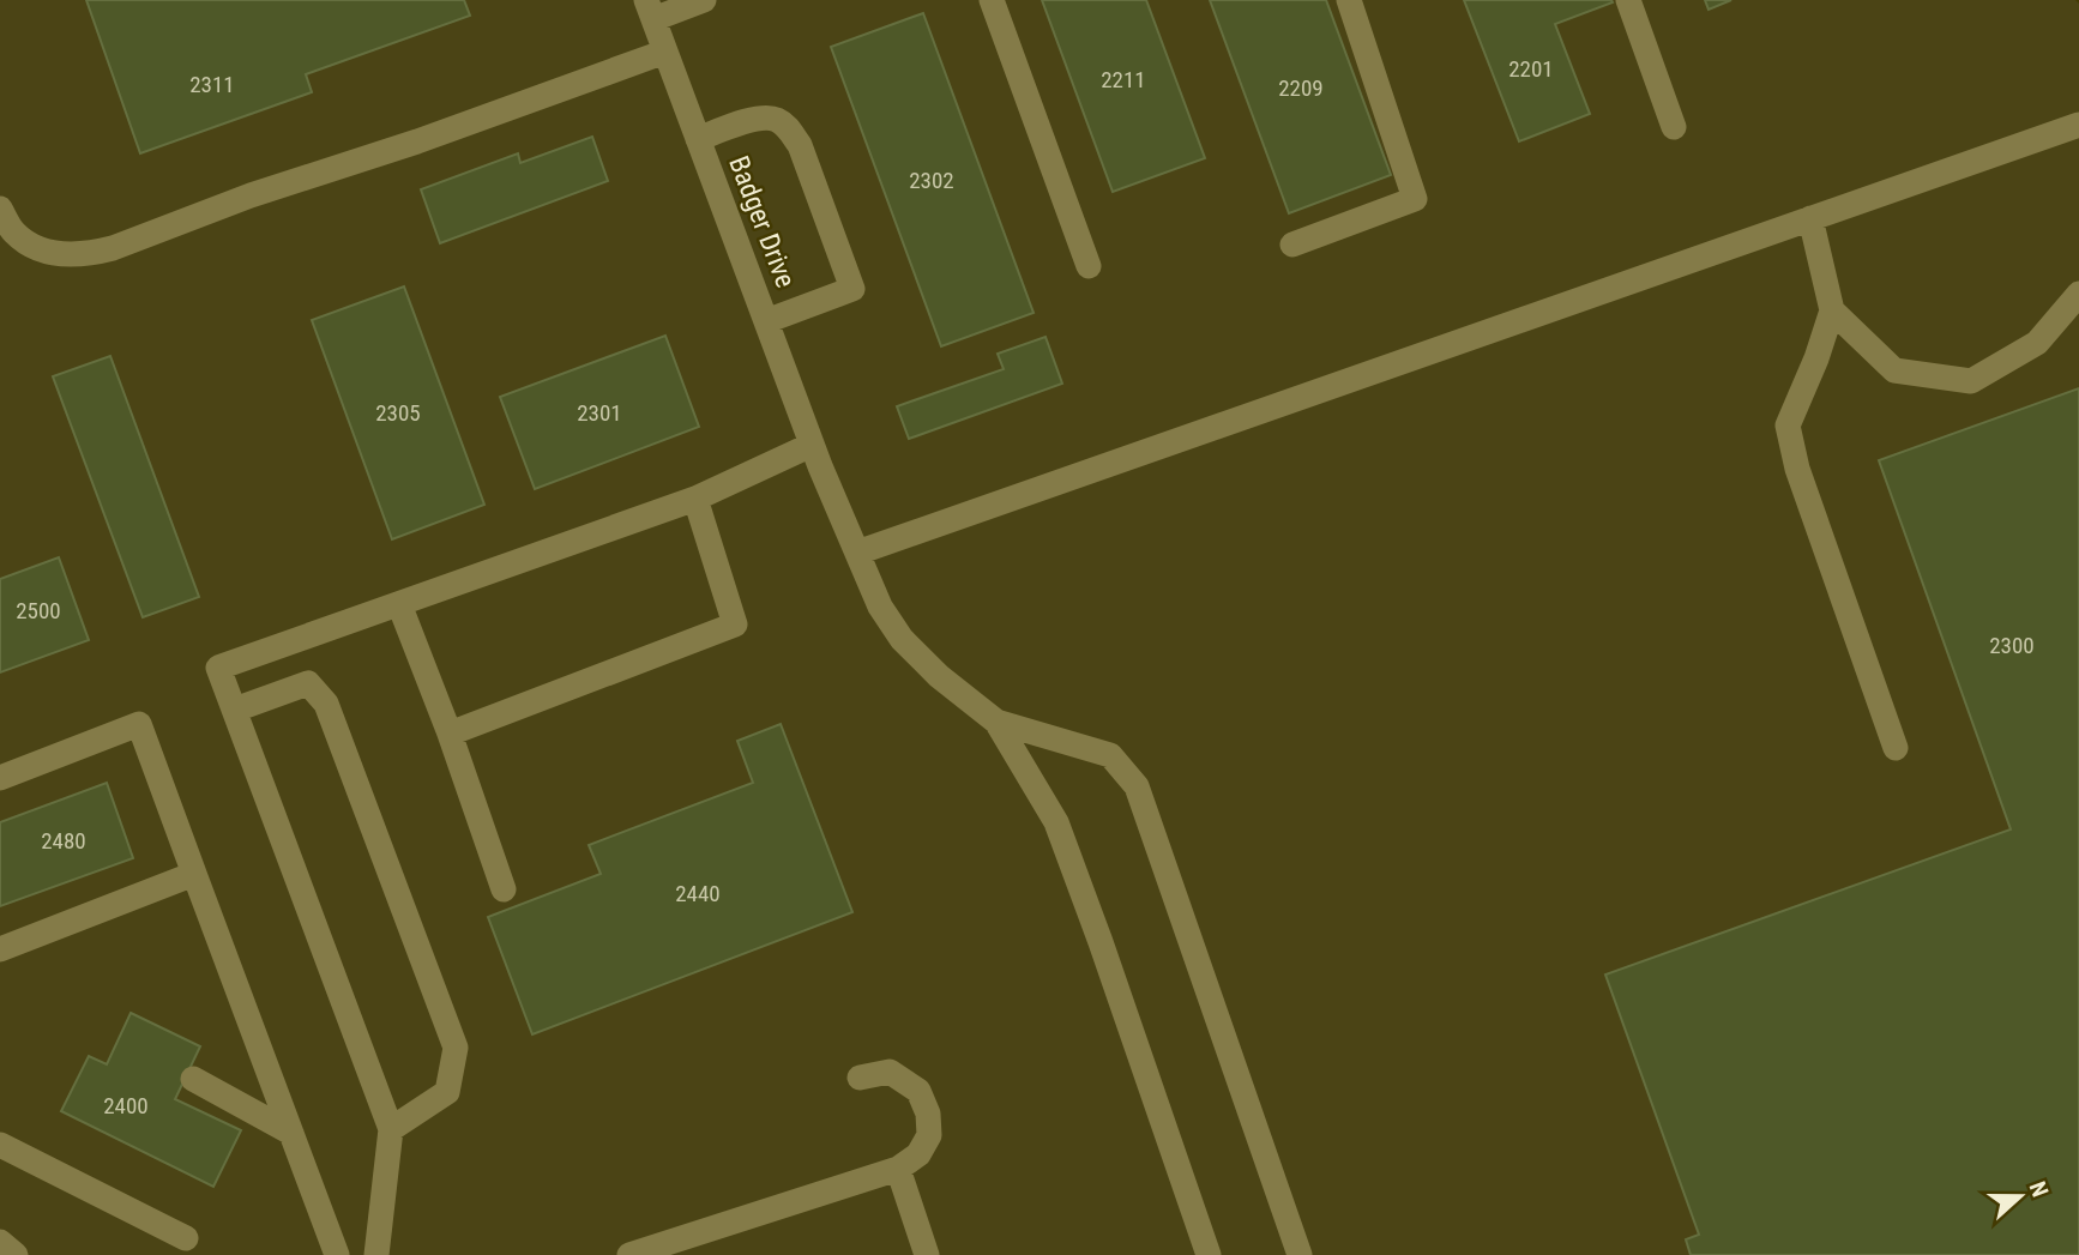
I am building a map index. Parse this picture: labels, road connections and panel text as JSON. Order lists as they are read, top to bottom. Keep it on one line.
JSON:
{"streets":{"street":["Badger Drive"]},"house_numbers":["2201","2211","2311","2209","2302","2305","2301","2500","2300","2480","2440","2400"],"north":"right"}
